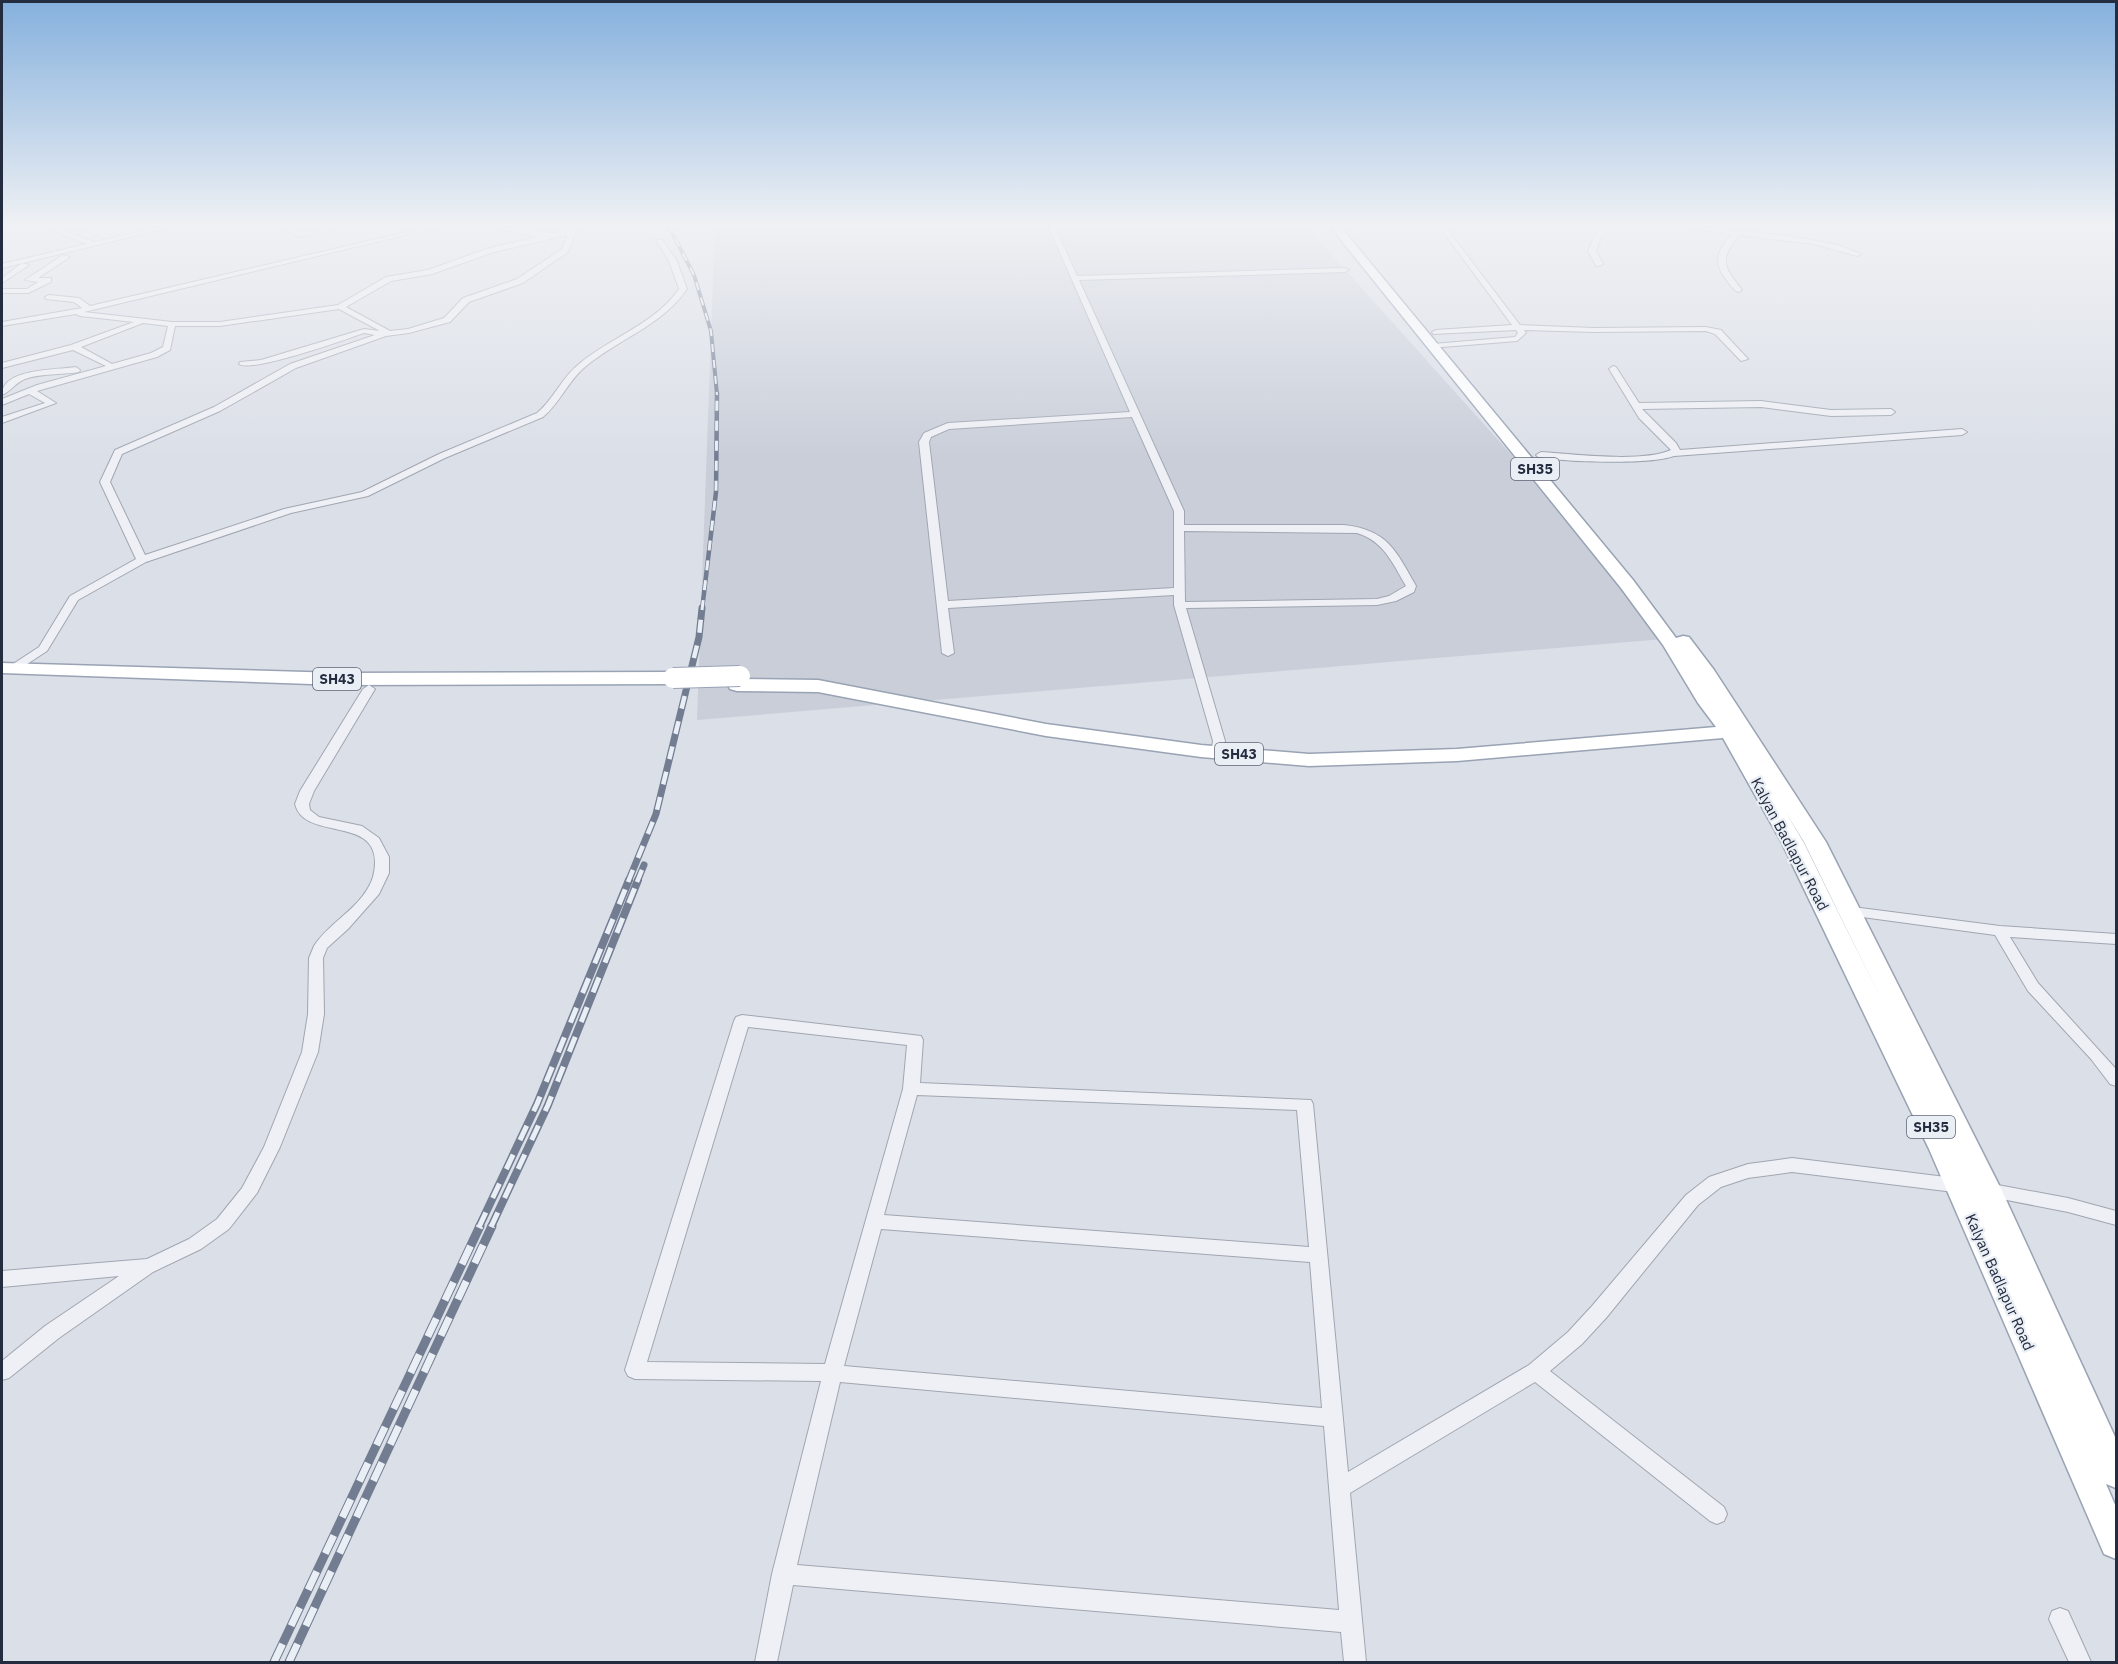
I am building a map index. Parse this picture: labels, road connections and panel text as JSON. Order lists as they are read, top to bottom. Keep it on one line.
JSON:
{"streets":{"main road":["SH35","SH43","Kalyan Badlapur Road"]},"crossings":[["SH43","Kalyan Badlapur Road"]]}
